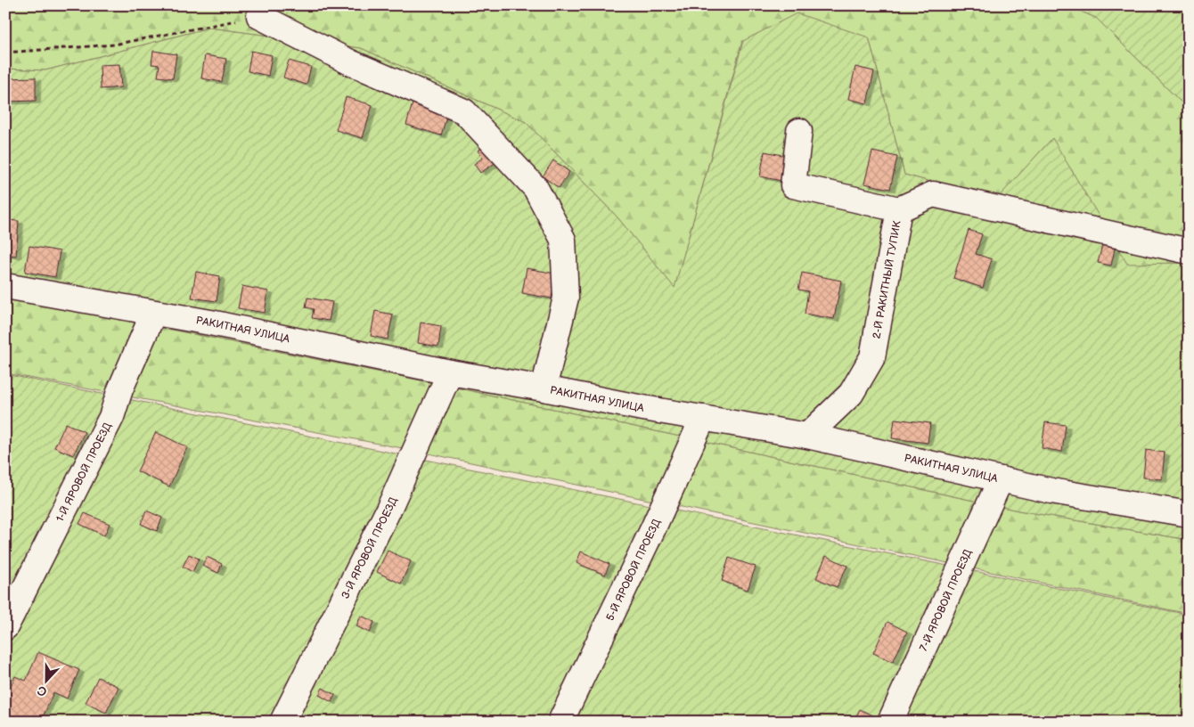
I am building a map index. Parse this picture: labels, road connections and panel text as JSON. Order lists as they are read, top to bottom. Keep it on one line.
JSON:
{"streets":{"street":["2-Й РАКИТНЫЙ ТУПИК","РАКИТНАЯ УЛИЦА","1-Й ЯРОВОЙ ПРОЕЗД","3-Й ЯРОВОЙ ПРОЕЗД","5-Й ЯРОВОЙ ПРОЕЗД","7-Й ЯРОВОЙ ПРОЕЗД"]},"crossings":[["2-Й РАКИТНЫЙ ТУПИК","РАКИТНАЯ УЛИЦА"],["РАКИТНАЯ УЛИЦА","1-Й ЯРОВОЙ ПРОЕЗД"],["РАКИТНАЯ УЛИЦА","3-Й ЯРОВОЙ ПРОЕЗД"],["РАКИТНАЯ УЛИЦА","5-Й ЯРОВОЙ ПРОЕЗД"],["РАКИТНАЯ УЛИЦА","7-Й ЯРОВОЙ ПРОЕЗД"]],"north":"bottom"}
